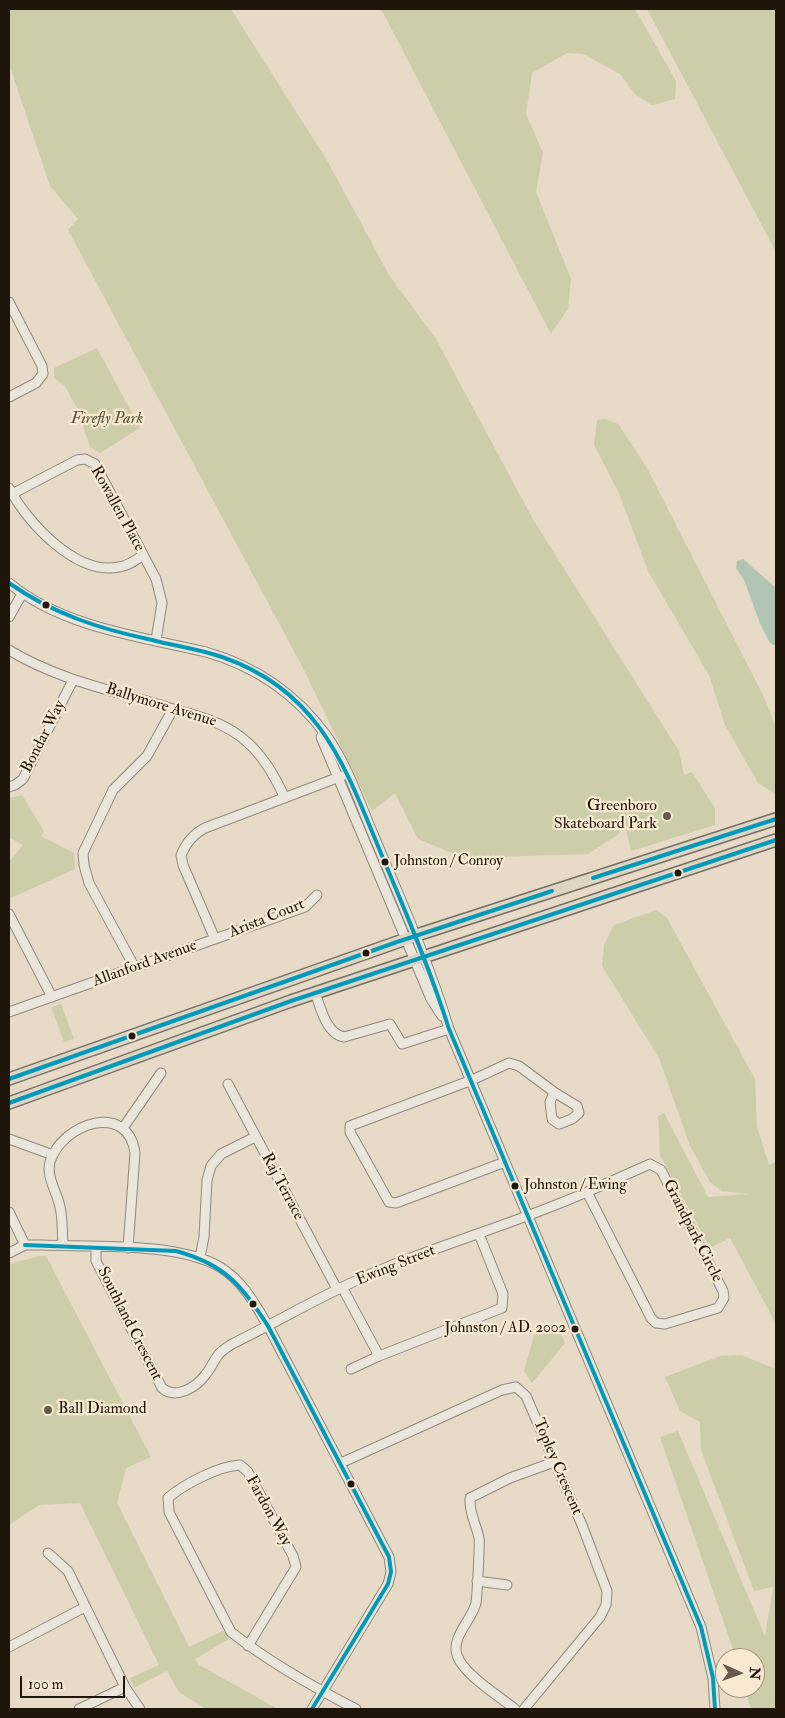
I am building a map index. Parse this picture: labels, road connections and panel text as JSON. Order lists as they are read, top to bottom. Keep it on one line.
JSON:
{"streets":{"street":["Rowallen Place","Ballymore Avenue","Bondar Way","Arista Court","Allanford Avenue","Raj Terrace","Grandpark Circle","Ewing Street","Southland Crescent","Topley Crescent","Fardon Way"]},"crossings":[["Ballymore Avenue","Bondar Way"],["Ballymore Avenue","Allanford Avenue"],["Arista Court","Allanford Avenue"],["Raj Terrace","Ewing Street"],["Grandpark Circle","Ewing Street"],["Ewing Street","Southland Crescent"]],"parks":["Firefly Park"],"places":["Greenboro Skateboard Park","Johnston / Conroy","Johnston / Ewing","Johnston / AD. 2002","Ball Diamond"],"scale_bar":"100 m","north":"right"}
